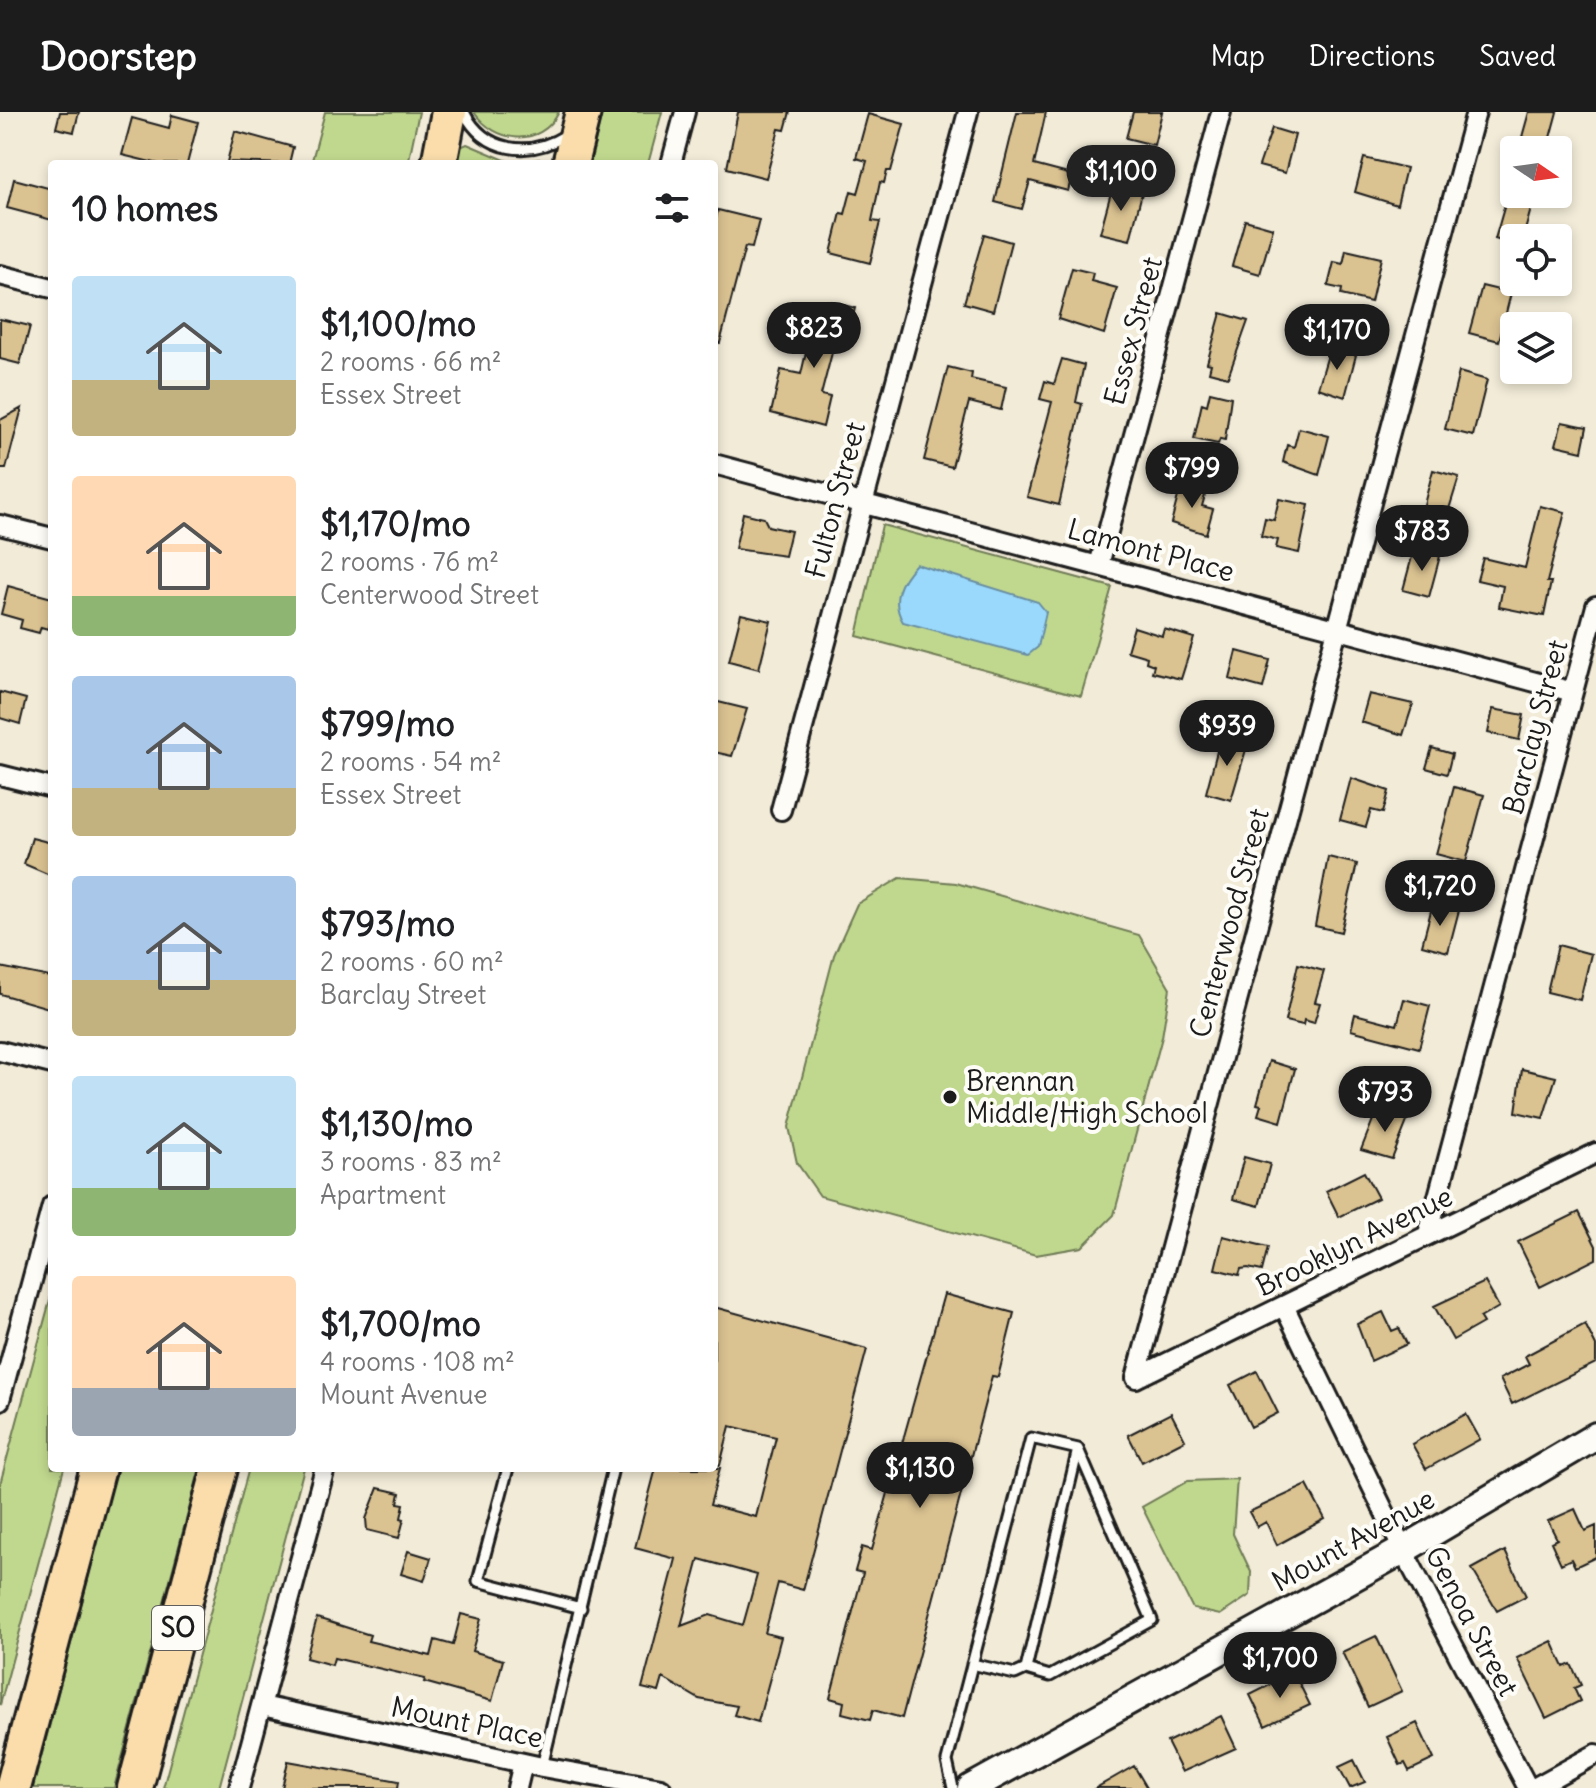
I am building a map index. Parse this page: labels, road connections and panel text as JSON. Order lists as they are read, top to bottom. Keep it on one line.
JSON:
{"streets":{"highway":["SO"],"street":["Essex Street","Fulton Street","Lamont Place","Barclay Street","Centerwood Street","Brooklyn Avenue","Mount Avenue","Genoa Street","Mount Place"]},"crossings":[["Essex Street","Lamont Place"],["Fulton Street","Lamont Place"],["Lamont Place","Barclay Street"],["Lamont Place","Centerwood Street"],["Barclay Street","Brooklyn Avenue"],["Centerwood Street","Brooklyn Avenue"],["Brooklyn Avenue","Genoa Street"],["Mount Avenue","Genoa Street"]],"places":["Brennan Middle/High School"],"north":"right","page":{"header":"Doorstep","nav":["Map","Directions","Saved"],"price":["$1,100","$823","$1,170","$799","$783","$939","$1,720","$793","$1,130","$1,700"],"heading":"10 homes","list":[{"name":"$1,100/mo","note":"2 rooms · 66 m² · Essex Street"},{"name":"$1,170/mo","note":"2 rooms · 76 m² · Centerwood Street"},{"name":"$799/mo","note":"2 rooms · 54 m² · Essex Street"},{"name":"$793/mo","note":"2 rooms · 60 m² · Barclay Street"},{"name":"$1,130/mo","note":"3 rooms · 83 m² · Apartment"},{"name":"$1,700/mo","note":"4 rooms · 108 m² · Mount Avenue"}]}}
